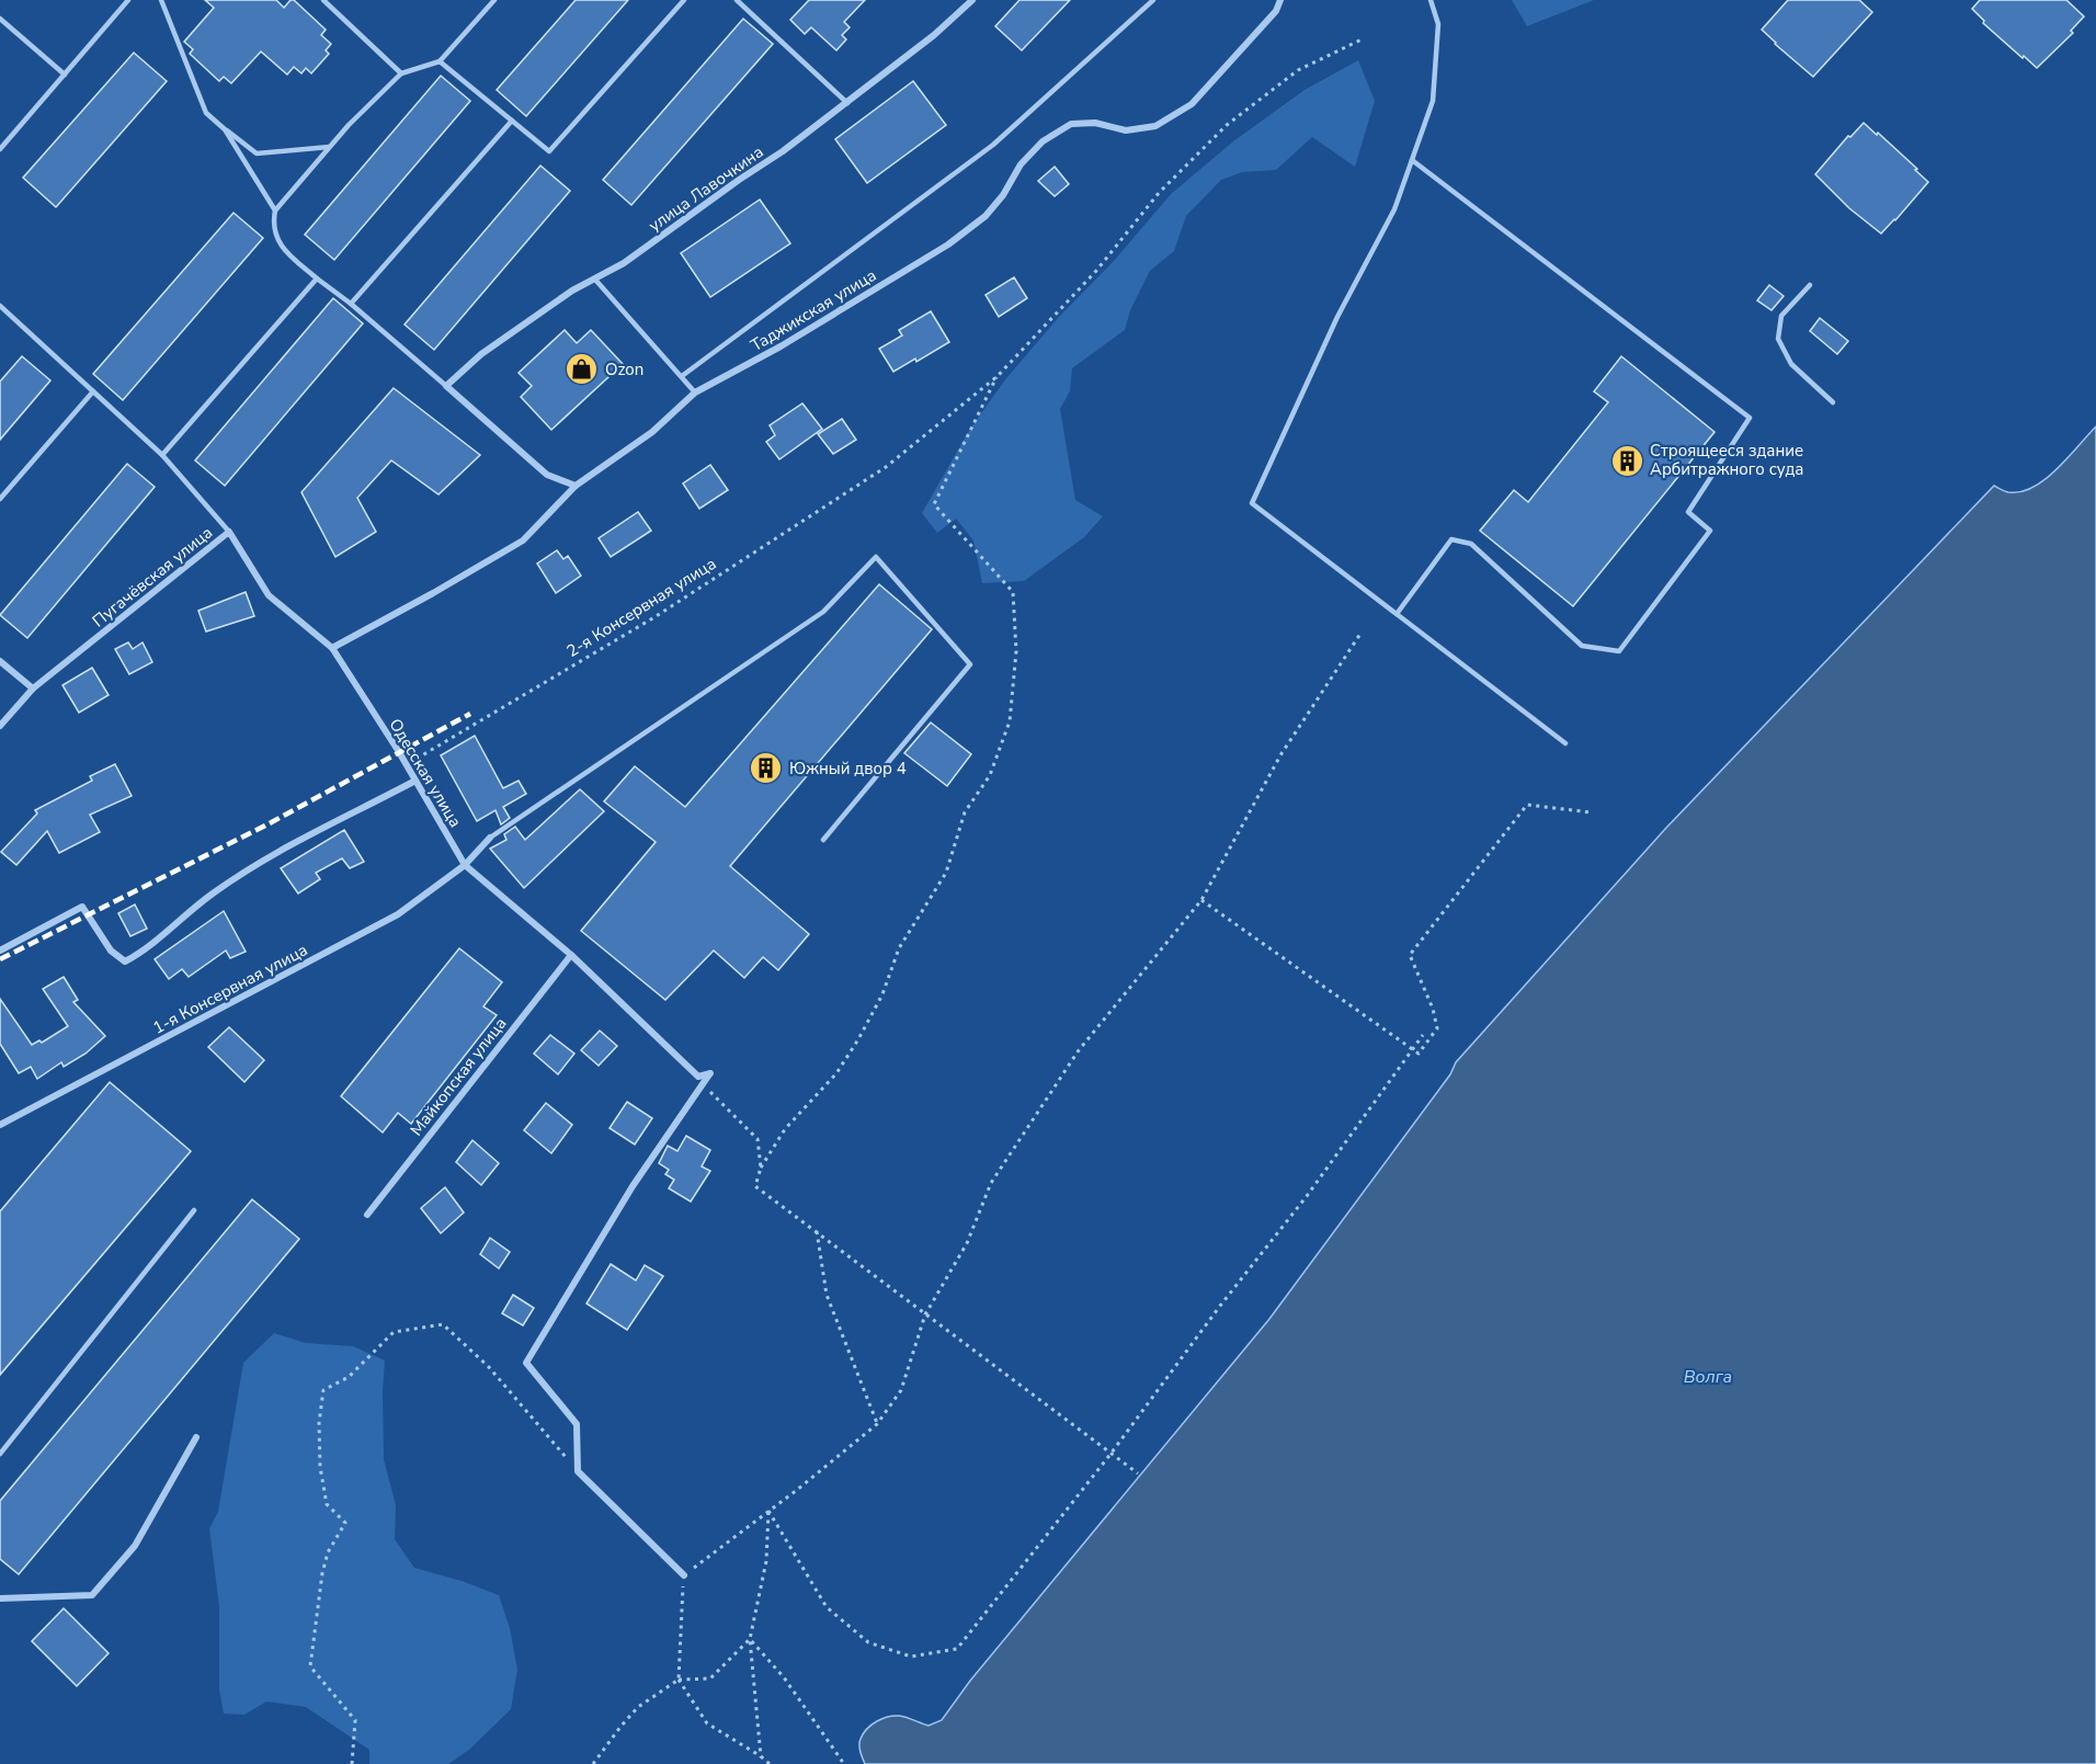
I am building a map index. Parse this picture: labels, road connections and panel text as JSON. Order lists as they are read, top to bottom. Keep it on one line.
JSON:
{"streets":{"street":["улица Лавочкина","Таджикская улица","Пугачёвская улица","Одесская улица","1-я Консервная улица","Майкопская улица"],"path":["2-я Консервная улица"]},"crossings":[["Таджикская улица","Одесская улица"],["Пугачёвская улица","Одесская улица"],["2-я Консервная улица","Одесская улица"],["Одесская улица","1-я Консервная улица"],["Одесская улица","Майкопская улица"]],"water":["Волга"],"places":{"shop":["Ozon"],"building":["Строящееся здание Арбитражного суда","Южный двор 4"]}}
